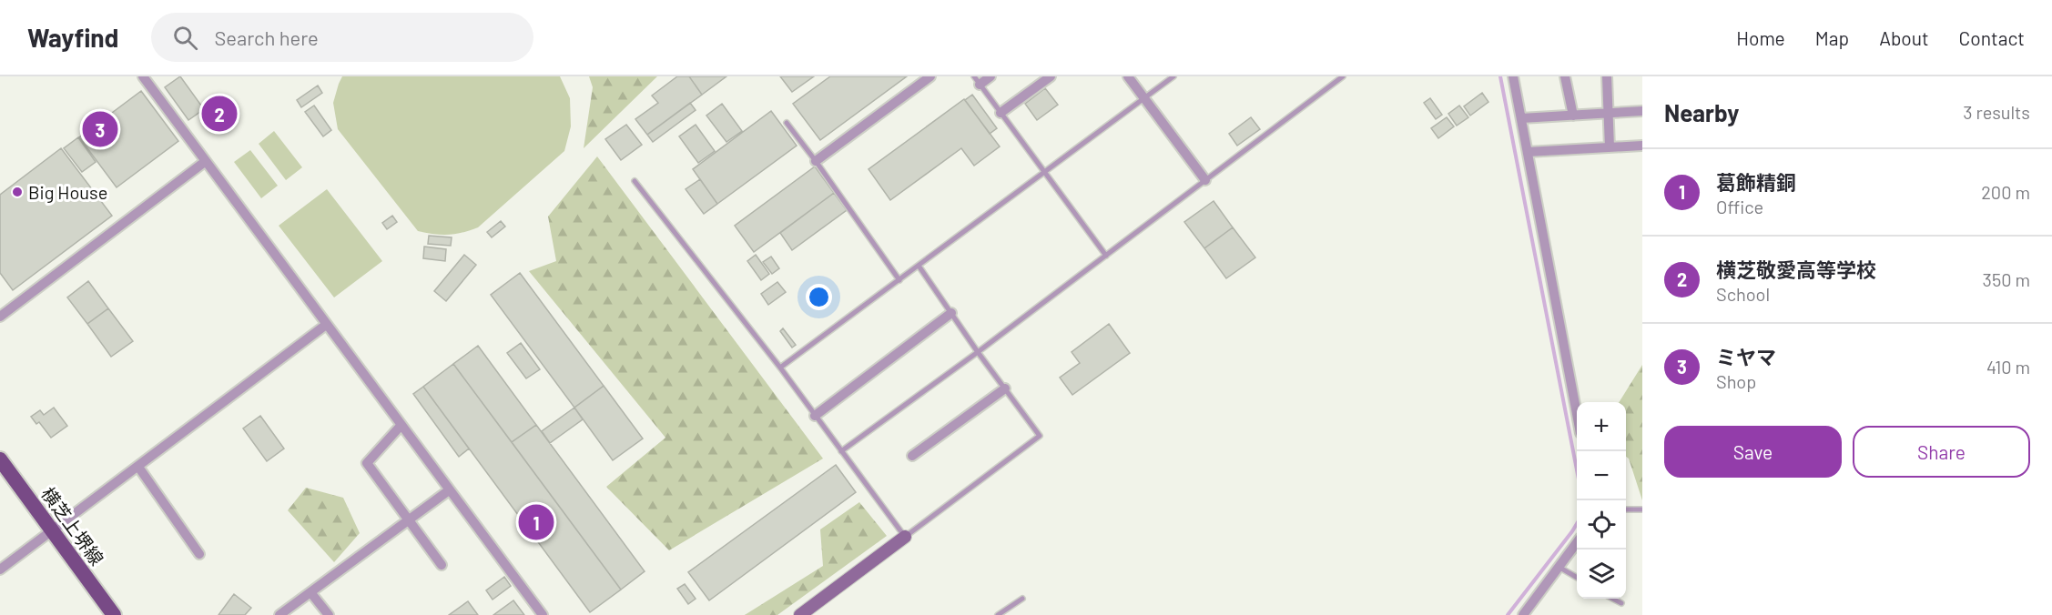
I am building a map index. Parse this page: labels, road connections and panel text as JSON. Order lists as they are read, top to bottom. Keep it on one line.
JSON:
{"streets":{"main road":["横芝上堺線"]},"places":["Big House"],"page":{"header":"Wayfind","search":"Search here","nav":["Home","Map","About","Contact"],"heading":["Nearby","3 results"],"pins":["2","3","1"],"list":[{"mark":"1","name":"葛飾精銅","note":"Office","value":"200 m"},{"mark":"2","name":"横芝敬愛高等学校","note":"School","value":"350 m"},{"mark":"3","name":"ミヤマ","note":"Shop","value":"410 m"}],"map_buttons":["+","−"],"buttons":["Save","Share"]}}
